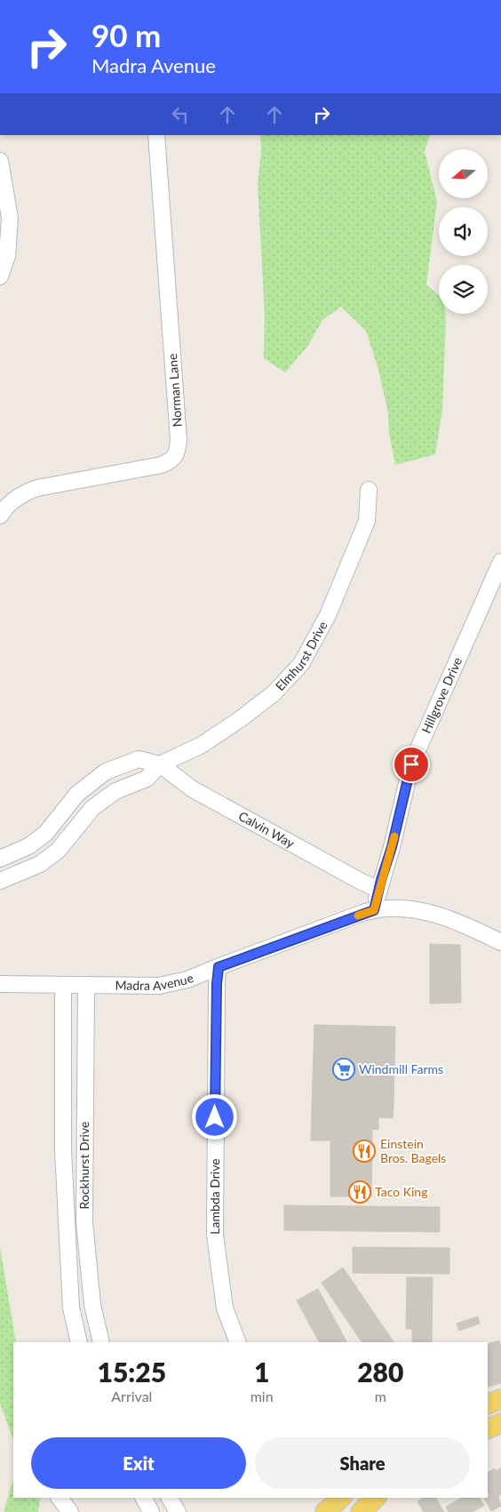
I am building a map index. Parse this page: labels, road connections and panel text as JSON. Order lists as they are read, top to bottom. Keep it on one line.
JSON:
{"streets":{"street":["Norman Lane","Elmhurst Drive","Hillgrove Drive","Calvin Way","Madra Avenue","Rockhurst Drive","Lambda Drive"]},"crossings":[["Elmhurst Drive","Calvin Way"],["Hillgrove Drive","Calvin Way"],["Hillgrove Drive","Madra Avenue"],["Madra Avenue","Rockhurst Drive"],["Madra Avenue","Lambda Drive"]],"places":{"supermarket":["Windmill Farms"],"restaurant":["Einstein Bros. Bagels","Taco King"]},"north":"left","page":{"turn":["90 m","Madra Avenue"],"eta":["15:25","Arrival","1","min","280","m"],"buttons":["Exit","Share"]}}
